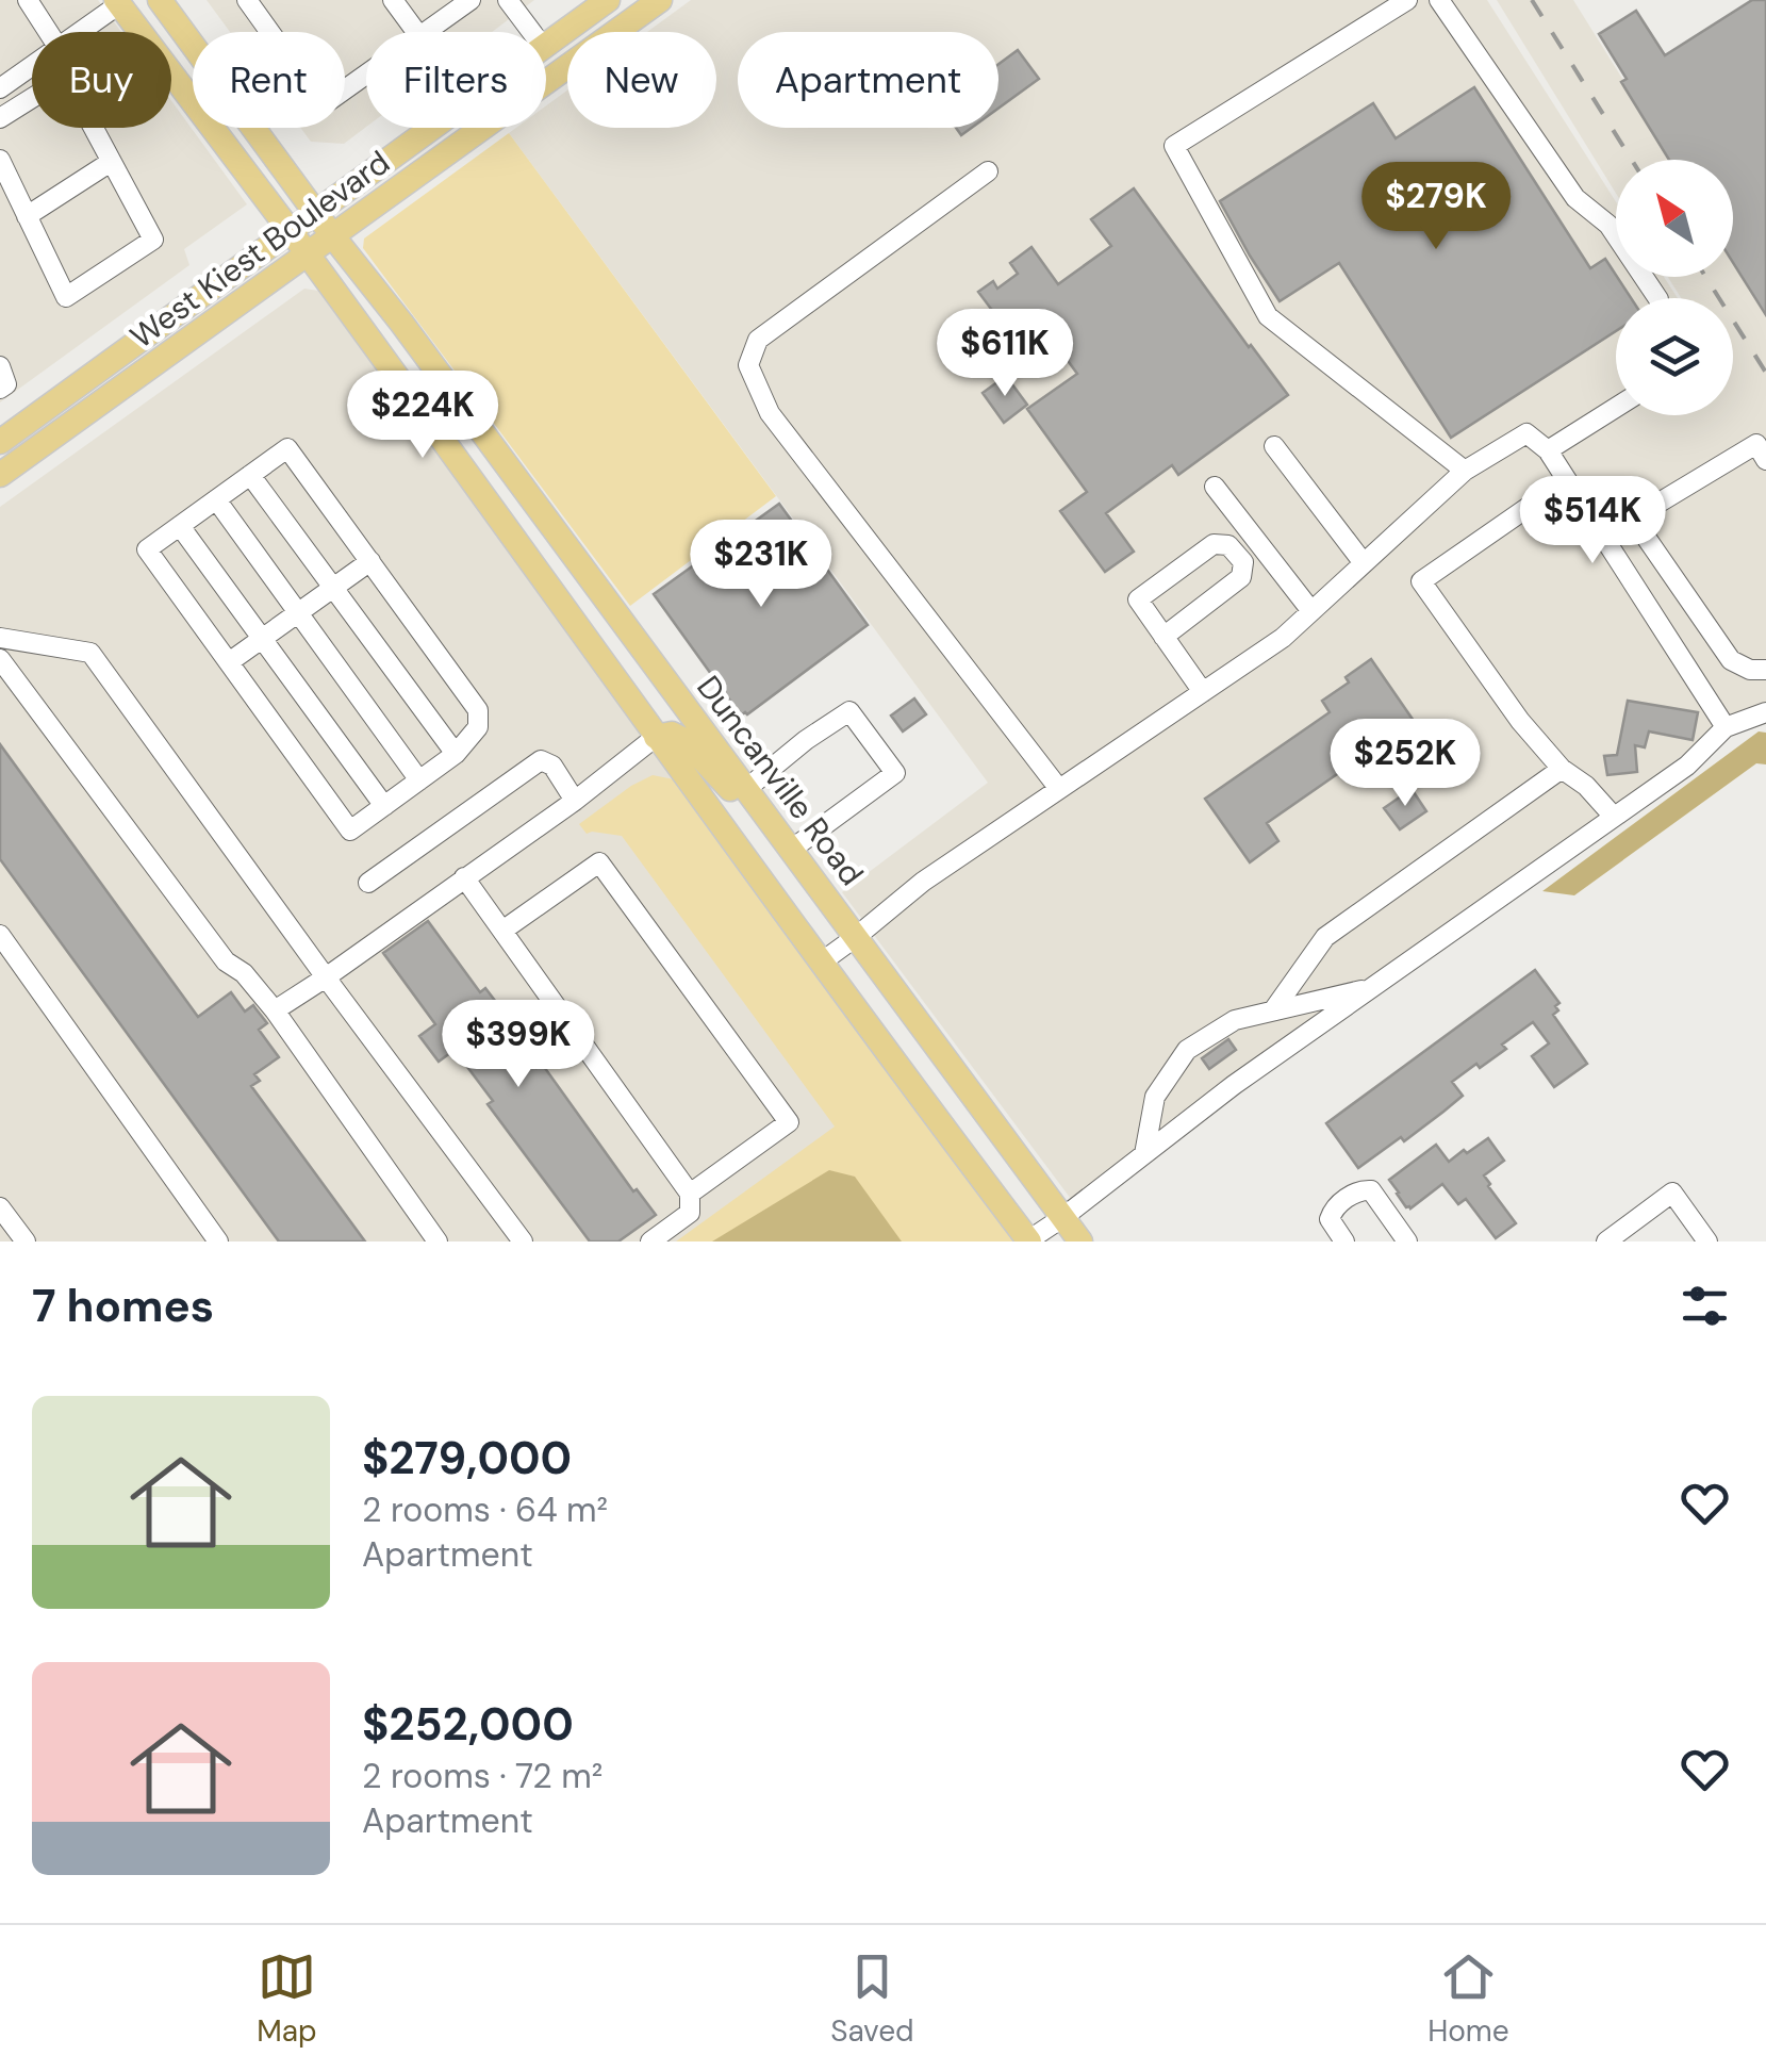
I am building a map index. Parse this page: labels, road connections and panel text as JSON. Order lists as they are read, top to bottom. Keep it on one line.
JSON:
{"streets":{"main road":["West Kiest Boulevard","Duncanville Road"]},"crossings":[["West Kiest Boulevard","Duncanville Road"]],"north":"top left","page":{"chip":["Buy","Rent","Filters","New","Apartment"],"price":["$279K","$611K","$224K","$514K","$231K","$252K","$399K"],"heading":"7 homes","list":[{"name":"$279,000","note":"2 rooms · 64 m² · Apartment"},{"name":"$252,000","note":"2 rooms · 72 m² · Apartment"}],"tabs":["Map","Saved","Home"]}}
